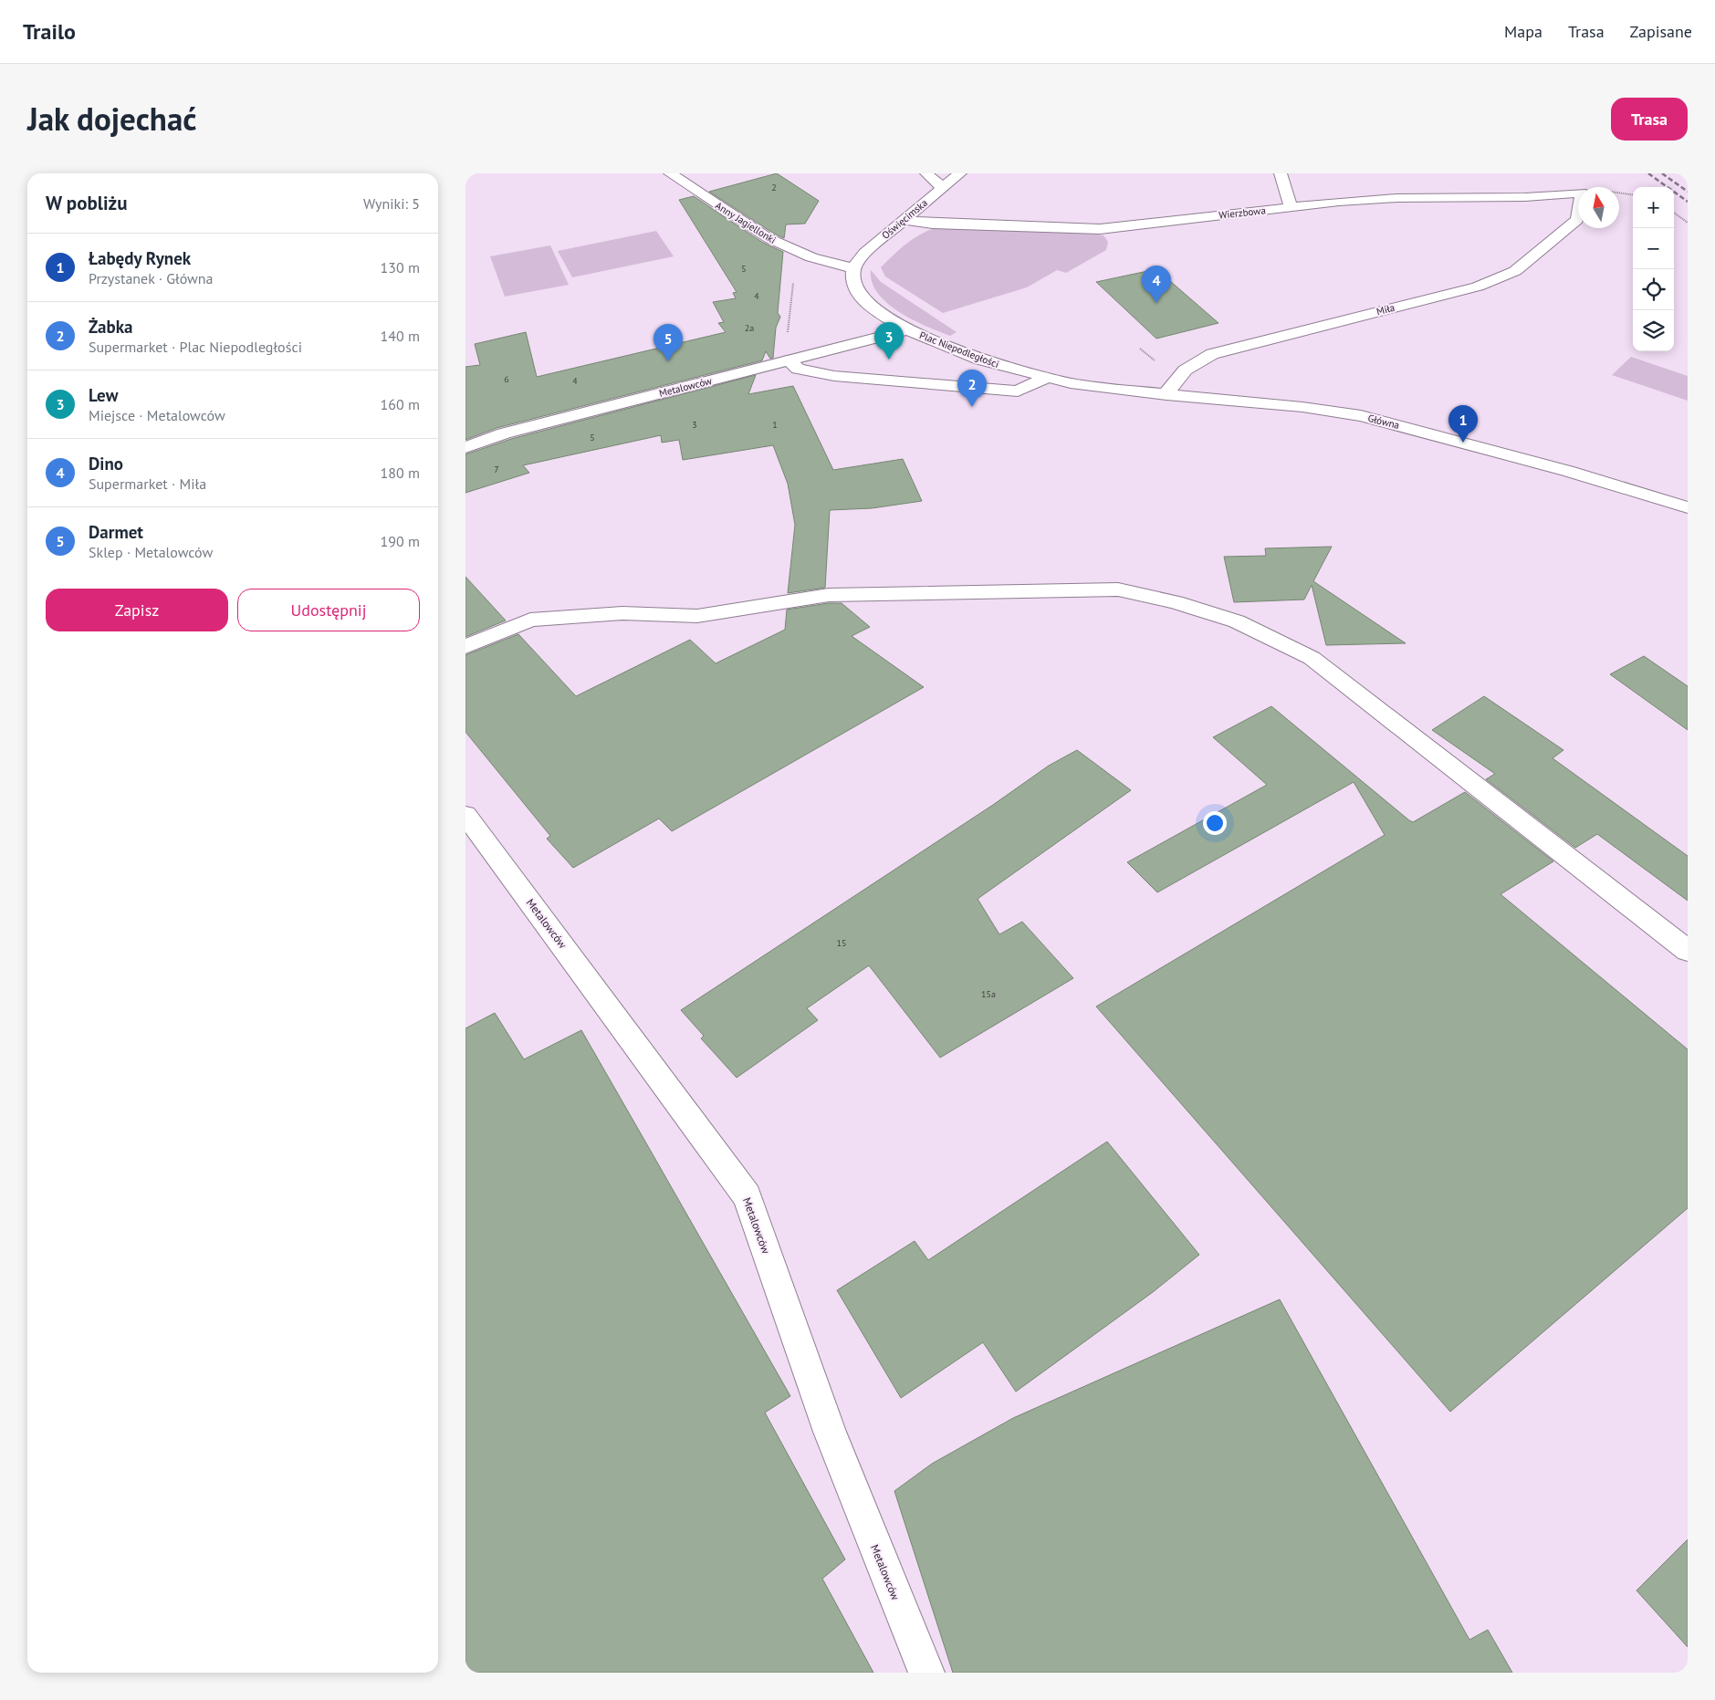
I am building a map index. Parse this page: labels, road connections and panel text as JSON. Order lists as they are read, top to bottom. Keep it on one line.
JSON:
{"streets":{"street":["Wierzbowa","Oświęcimska","Anny Jagiellonki","Miła","Plac Niepodległości","Metalowców","Główna"]},"crossings":[["Wierzbowa","Oświęcimska"],["Oświęcimska","Anny Jagiellonki"],["Oświęcimska","Plac Niepodległości"],["Anny Jagiellonki","Plac Niepodległości"],["Miła","Główna"],["Plac Niepodległości","Metalowców"],["Plac Niepodległości","Główna"]],"house_numbers":["2","5","4","2a","6","4","3","1","5","7","15","15a"],"north":"top","page":{"header":"Trailo","nav":["Mapa","Trasa","Zapisane"],"title":"Jak dojechać","buttons":["Trasa",["Zapisz","Udostępnij"]],"heading":["W pobliżu","Wyniki: 5"],"map_buttons":["+","−"],"list":[{"mark":"1","name":"Łabędy Rynek","note":"Przystanek · Główna","value":"130 m"},{"mark":"2","name":"Żabka","note":"Supermarket · Plac Niepodległości","value":"140 m"},{"mark":"3","name":"Lew","note":"Miejsce · Metalowców","value":"160 m"},{"mark":"4","name":"Dino","note":"Supermarket · Miła","value":"180 m"},{"mark":"5","name":"Darmet","note":"Sklep · Metalowców","value":"190 m"}],"pins":["4","3","5","2","1"]}}
